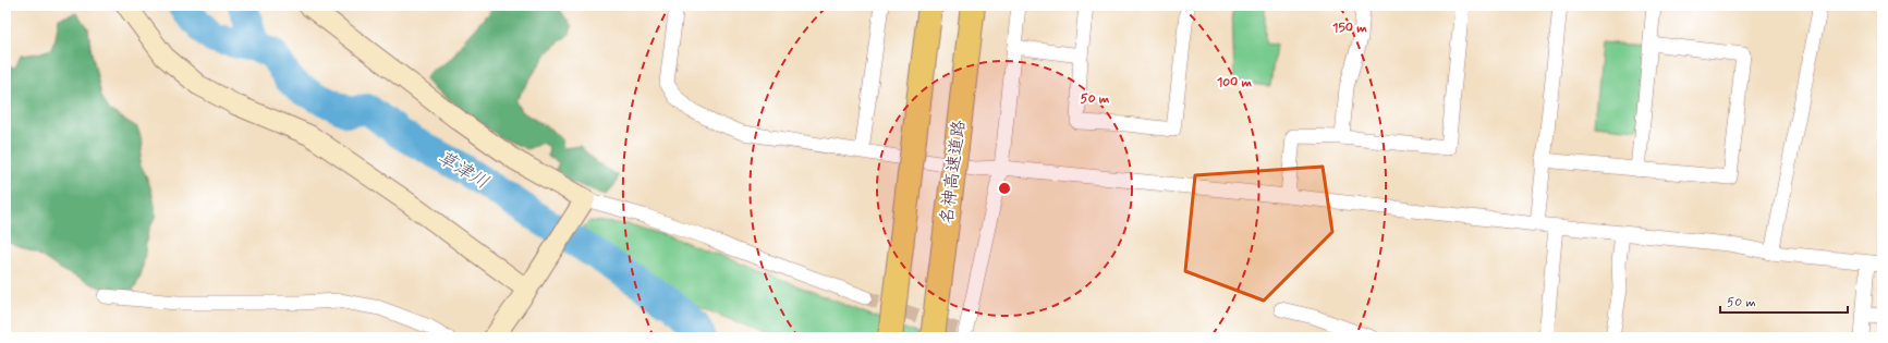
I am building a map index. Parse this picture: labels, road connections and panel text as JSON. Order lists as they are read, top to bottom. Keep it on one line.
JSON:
{"streets":{"highway":["名神高速道路"]},"water":["草津川"],"scale_bar":"50 m","rings":["150 m","100 m","50 m"]}
